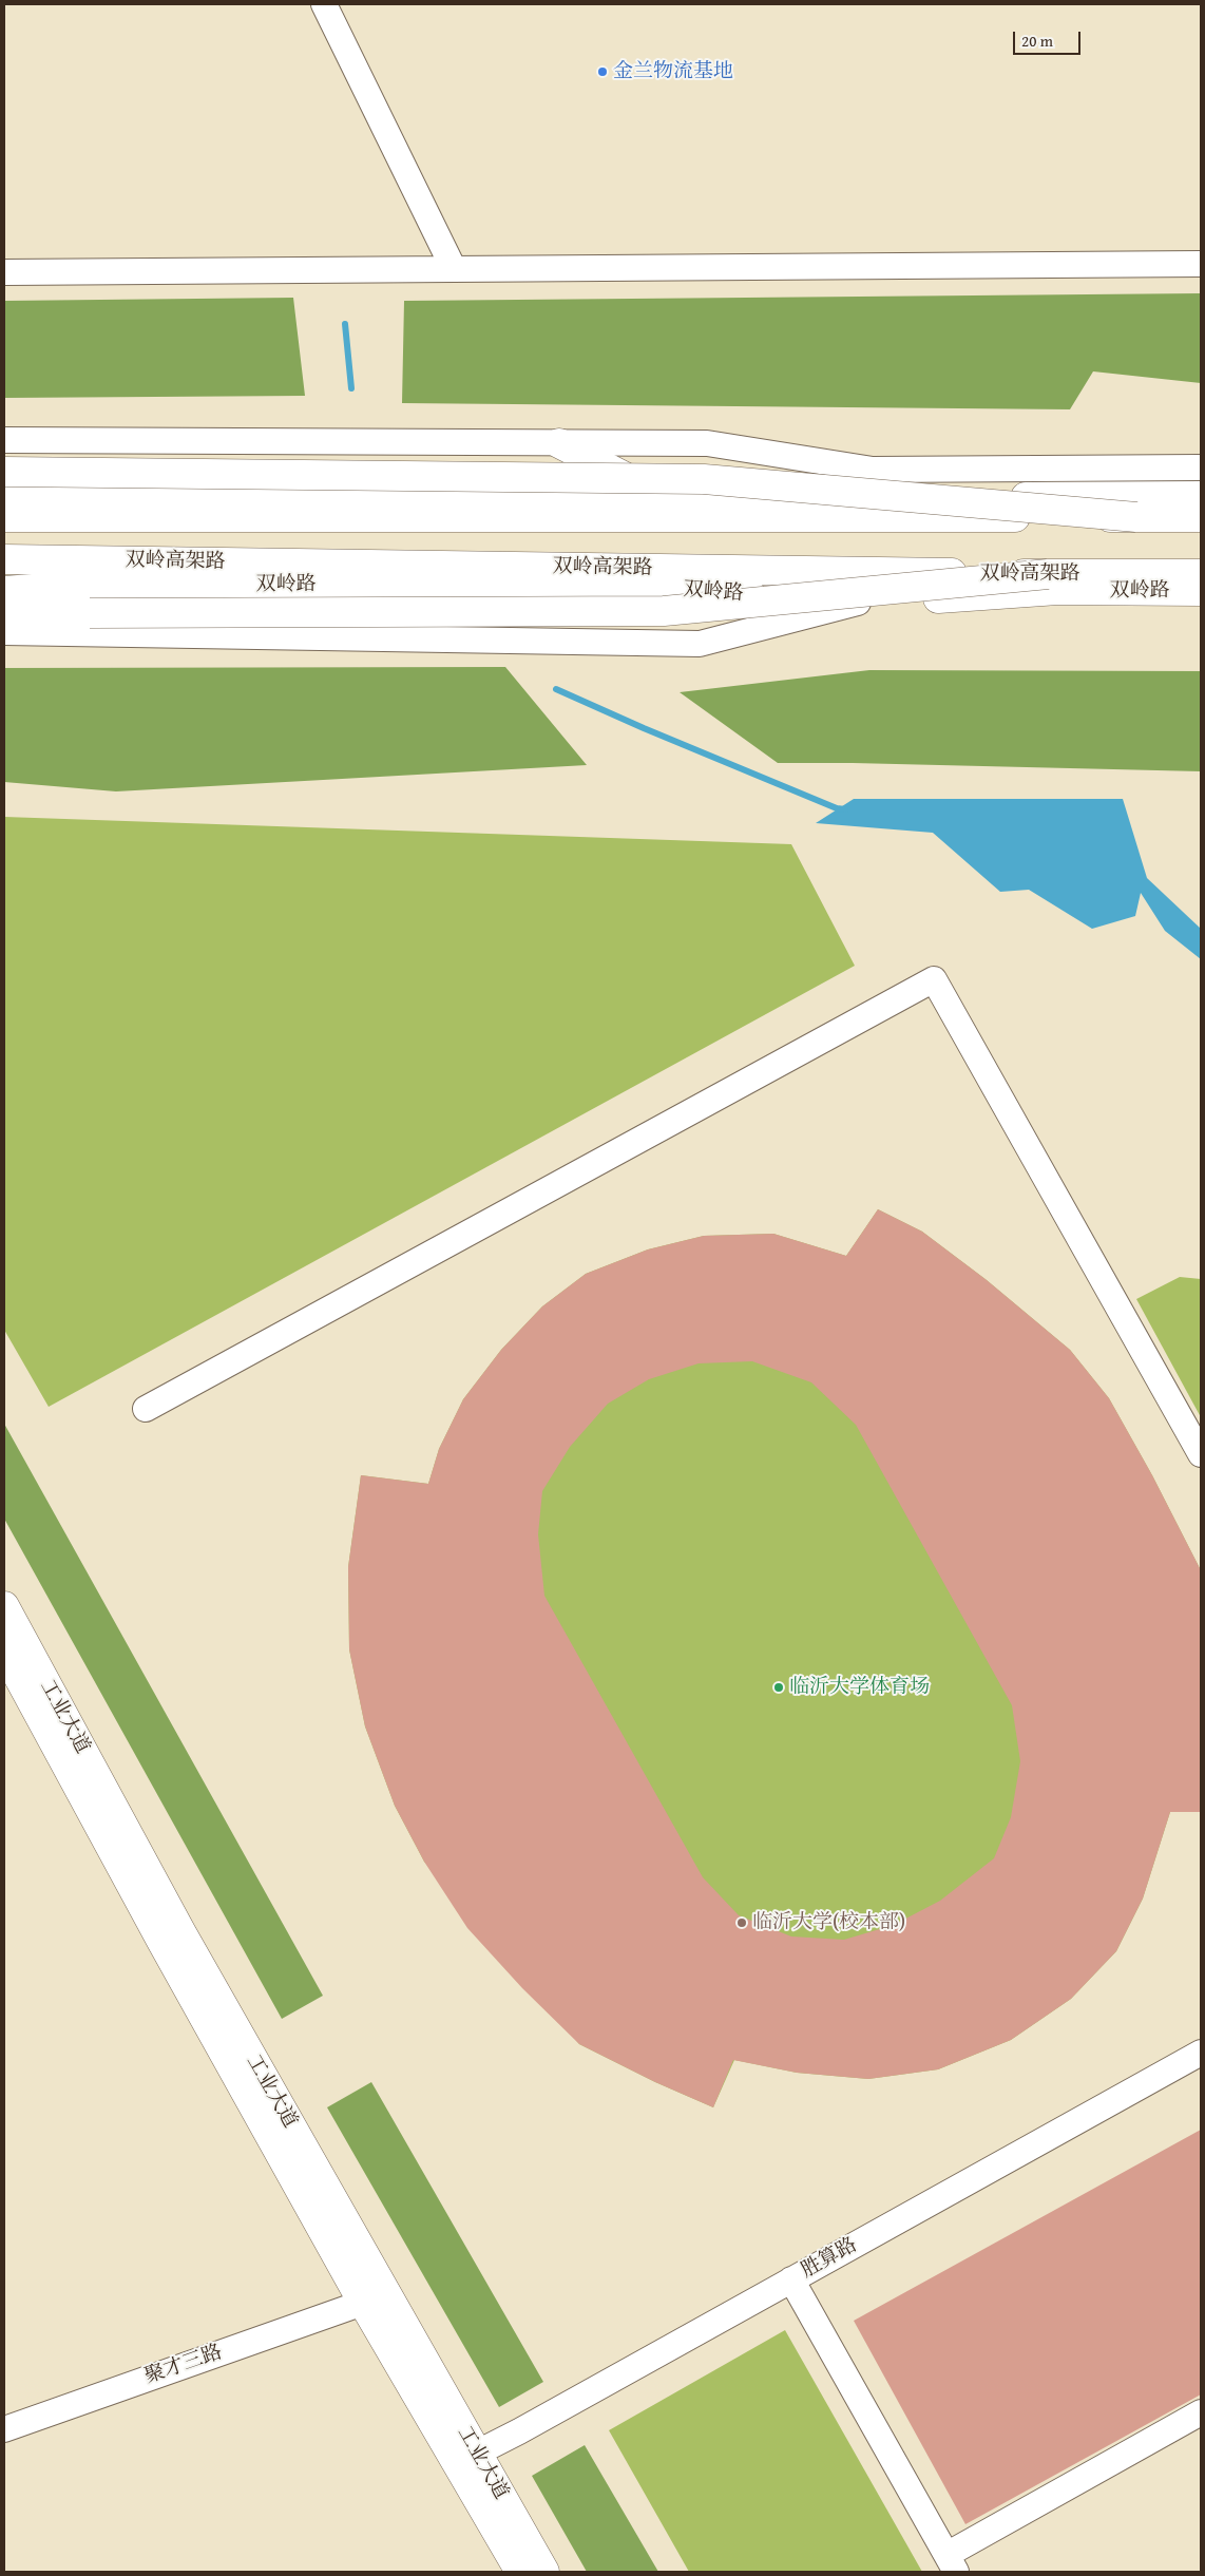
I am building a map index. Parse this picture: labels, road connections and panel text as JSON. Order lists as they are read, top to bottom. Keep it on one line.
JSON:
{"streets":{"main road":["双岭高架路","双岭路","工业大道"],"street":["胜算路","聚才三路"]},"crossings":[["工业大道","胜算路"],["工业大道","聚才三路"]],"places":["金兰物流基地","临沂大学体育场","临沂大学(校本部)"],"scale_bar":"20 m"}
